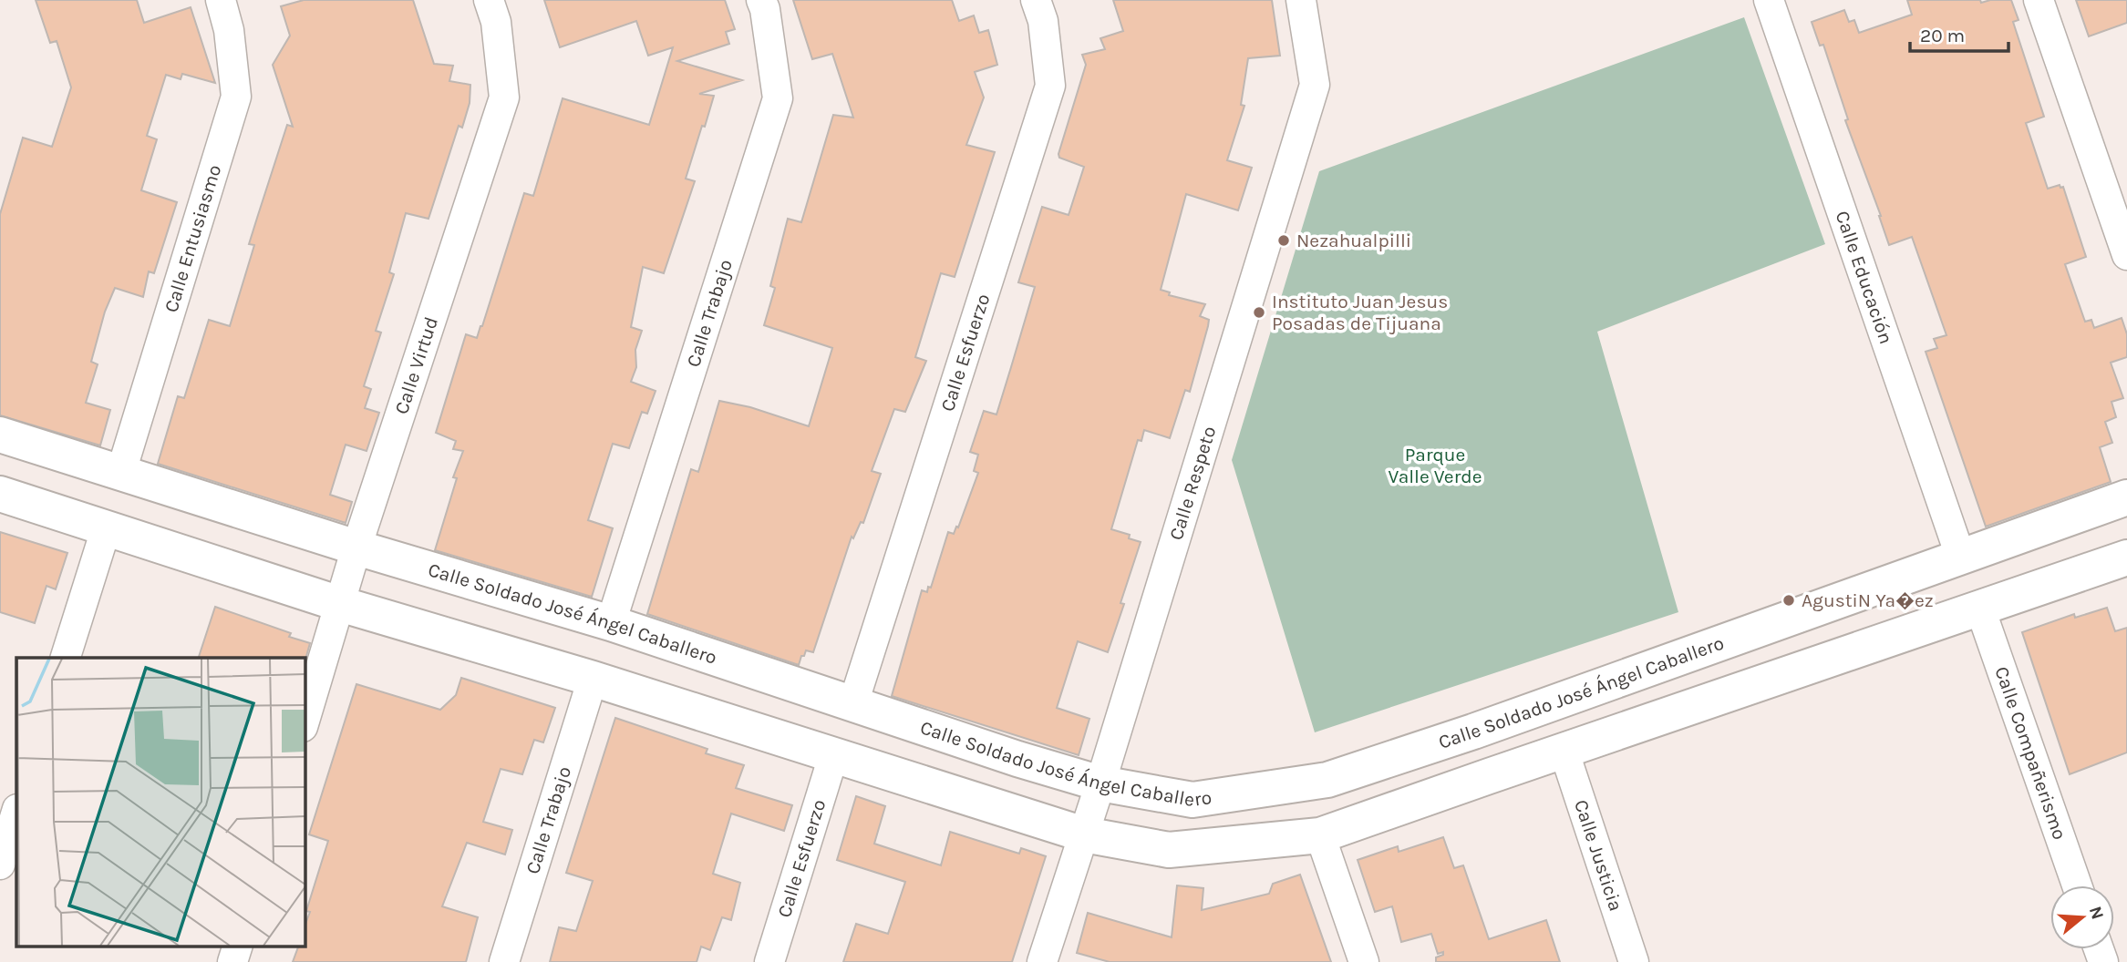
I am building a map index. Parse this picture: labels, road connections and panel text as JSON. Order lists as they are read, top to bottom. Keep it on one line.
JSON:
{"streets":{"street":["Calle Entusiasmo","Calle Educación","Calle Trabajo","Calle Esfuerzo","Calle Virtud","Calle Respeto","Calle Soldado José Ángel Caballero","Calle Compañerismo","Calle Justicia"]},"crossings":[["Calle Entusiasmo","Calle Soldado José Ángel Caballero"],["Calle Educación","Calle Soldado José Ángel Caballero"],["Calle Trabajo","Calle Soldado José Ángel Caballero"],["Calle Esfuerzo","Calle Soldado José Ángel Caballero"],["Calle Virtud","Calle Soldado José Ángel Caballero"],["Calle Respeto","Calle Soldado José Ángel Caballero"]],"parks":["Parque Valle Verde"],"places":["Nezahualpilli","Instituto Juan Jesus Posadas de Tijuana","AgustiN Ya�ez"],"scale_bar":"20 m","north":"right"}
